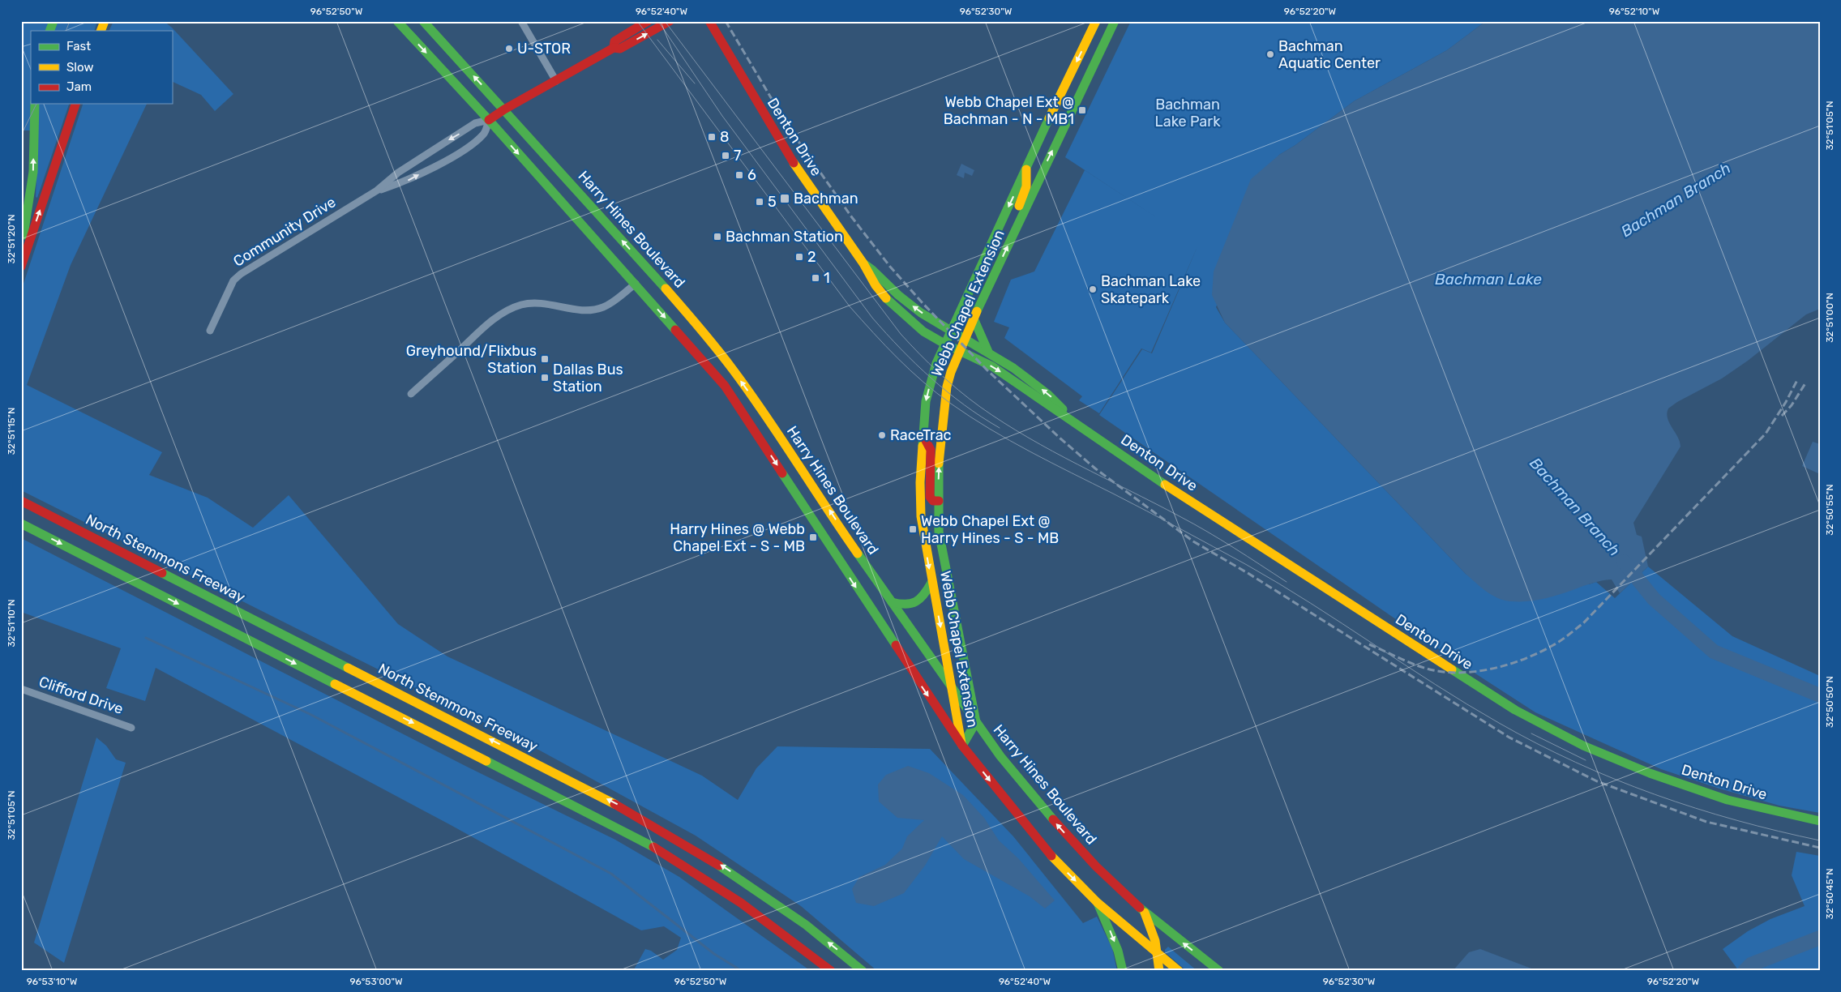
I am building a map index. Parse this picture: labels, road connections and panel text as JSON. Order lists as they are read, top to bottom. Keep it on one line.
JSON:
{"streets":{"main road":["Denton Drive","Harry Hines Boulevard","Community Drive","Webb Chapel Extension","North Stemmons Freeway"],"street":["Clifford Drive"]},"crossings":[["Denton Drive","Webb Chapel Extension"],["Harry Hines Boulevard","Community Drive"],["Harry Hines Boulevard","Webb Chapel Extension"]],"water":["Bachman Branch","Bachman Lake"],"parks":["Bachman Lake Park"],"places":{"other":["U-STOR","Bachman Aquatic Center","Bachman Lake Skatepark","RaceTrac"],"transit":["Webb Chapel Ext @ Bachman - N - MB1","8","7","6","Bachman","5","Bachman Station","2","1","Greyhound/Flixbus Station","Dallas Bus Station","Webb Chapel Ext @ Harry Hines - S - MB","Harry Hines @ Webb Chapel Ext - S - MB"]},"legend":["Fast","Slow","Jam"],"coordinates":["96°52'50\"W","96°52'40\"W","96°52'30\"W","96°52'20\"W","96°52'10\"W","32°51'05\"N","32°51'20\"N","32°51'00\"N","32°51'15\"N","32°50'55\"N","32°51'10\"N","32°50'50\"N","32°50'45\"N","96°53'10\"W","96°53'00\"W"]}
